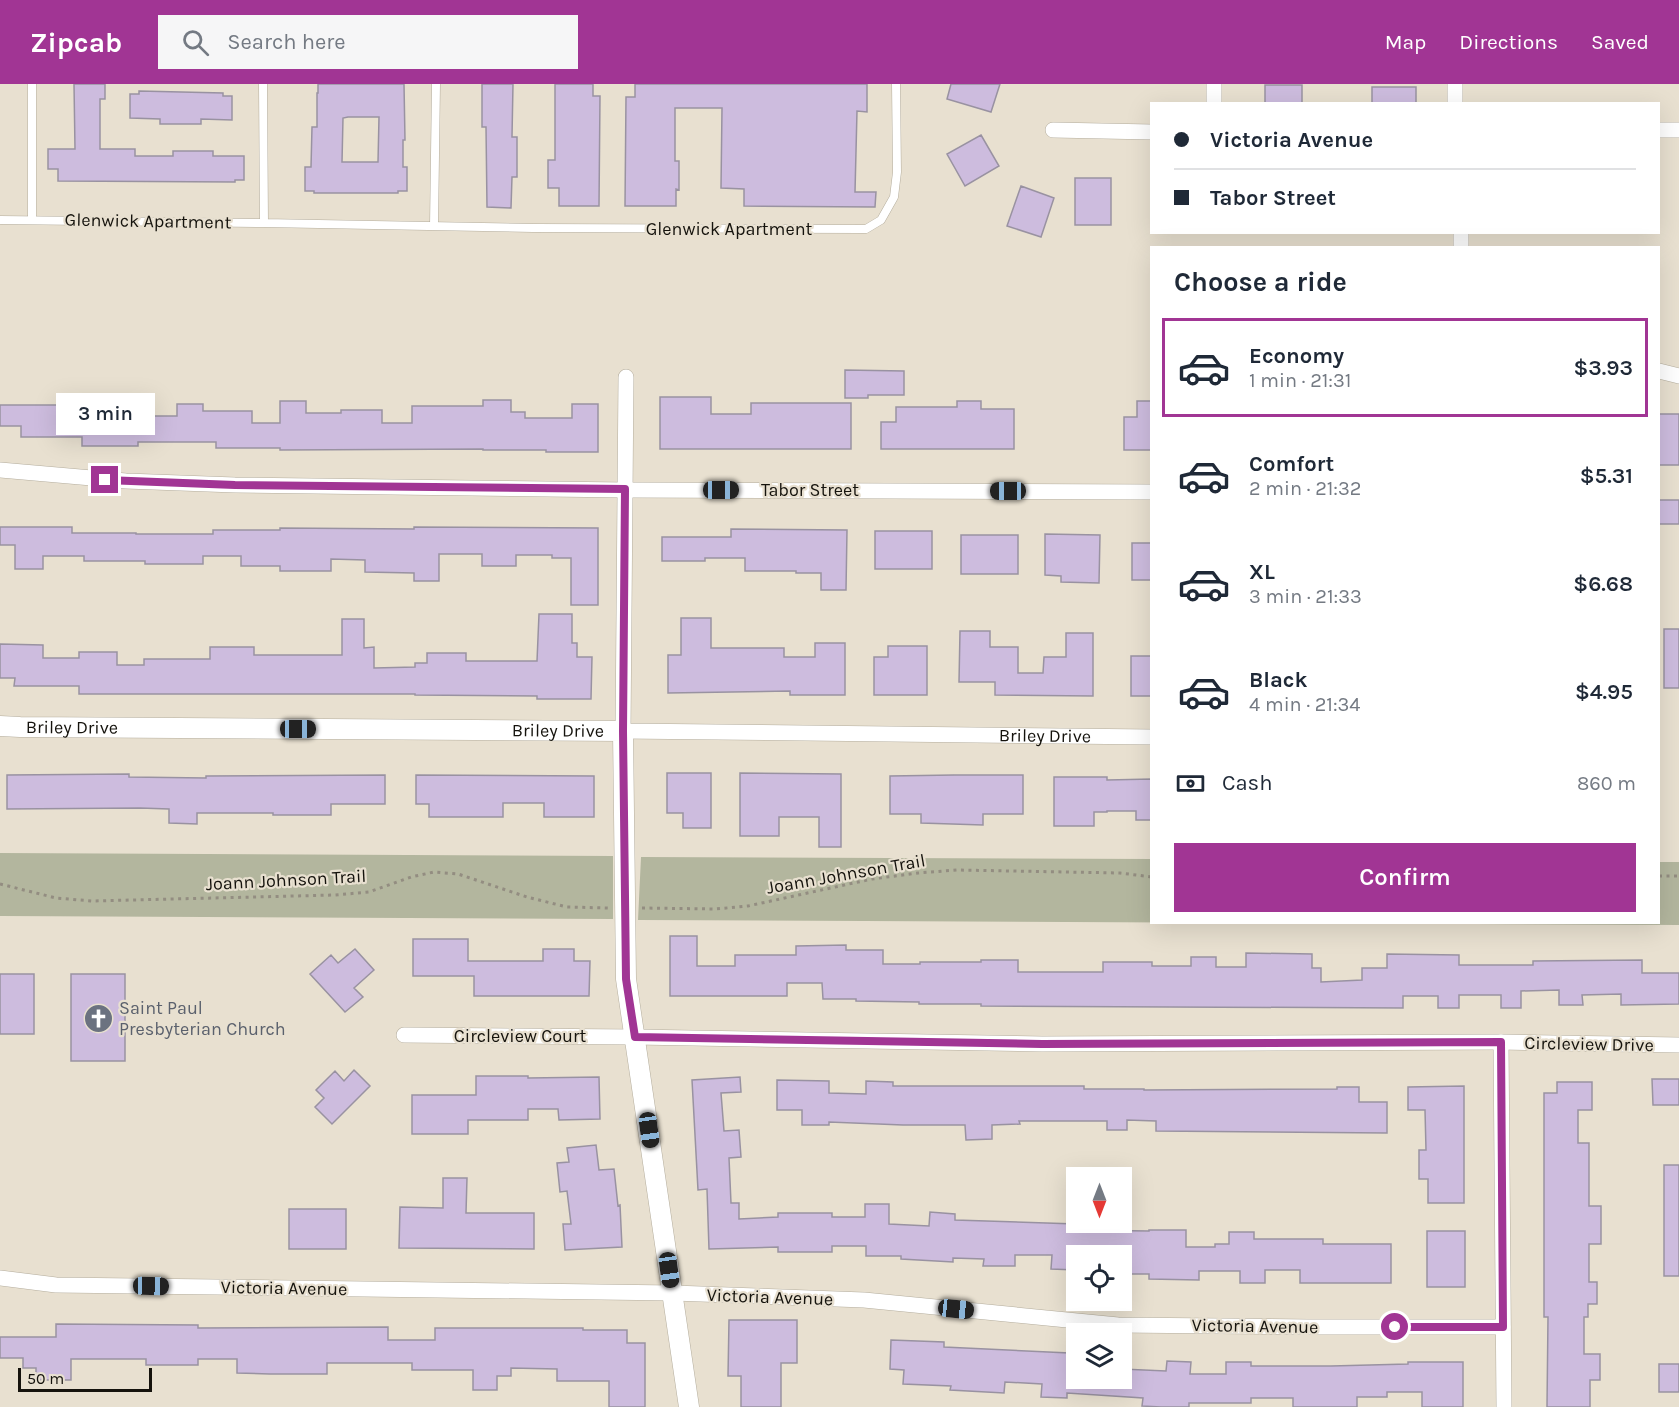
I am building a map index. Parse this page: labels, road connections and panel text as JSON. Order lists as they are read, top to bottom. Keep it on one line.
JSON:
{"streets":{"street":["Tabor Street","Briley Drive","Circleview Court","Circleview Drive","Victoria Avenue"],"lane":["Glenwick Apartment"],"path":["Joann Johnson Trail"]},"crossings":[["Circleview Court","Circleview Drive"]],"places":{"church":["Saint Paul Presbyterian Church"]},"scale_bar":"50 m","north":"bottom","page":{"header":"Zipcab","search":"Search here","nav":["Map","Directions","Saved"],"banner":["Victoria Avenue","Tabor Street"],"heading":"Choose a ride","list":[{"name":"Economy","note":"1 min · 21:31","value":"$3.93"},{"name":"Comfort","note":"2 min · 21:32","value":"$5.31"},{"name":"XL","note":"3 min · 21:33","value":"$6.68"},{"name":"Black","note":"4 min · 21:34","value":"$4.95"}],"bubble":"3 min","pay":["Cash","860 m"],"buttons":"Confirm","scale":"50 m"}}
